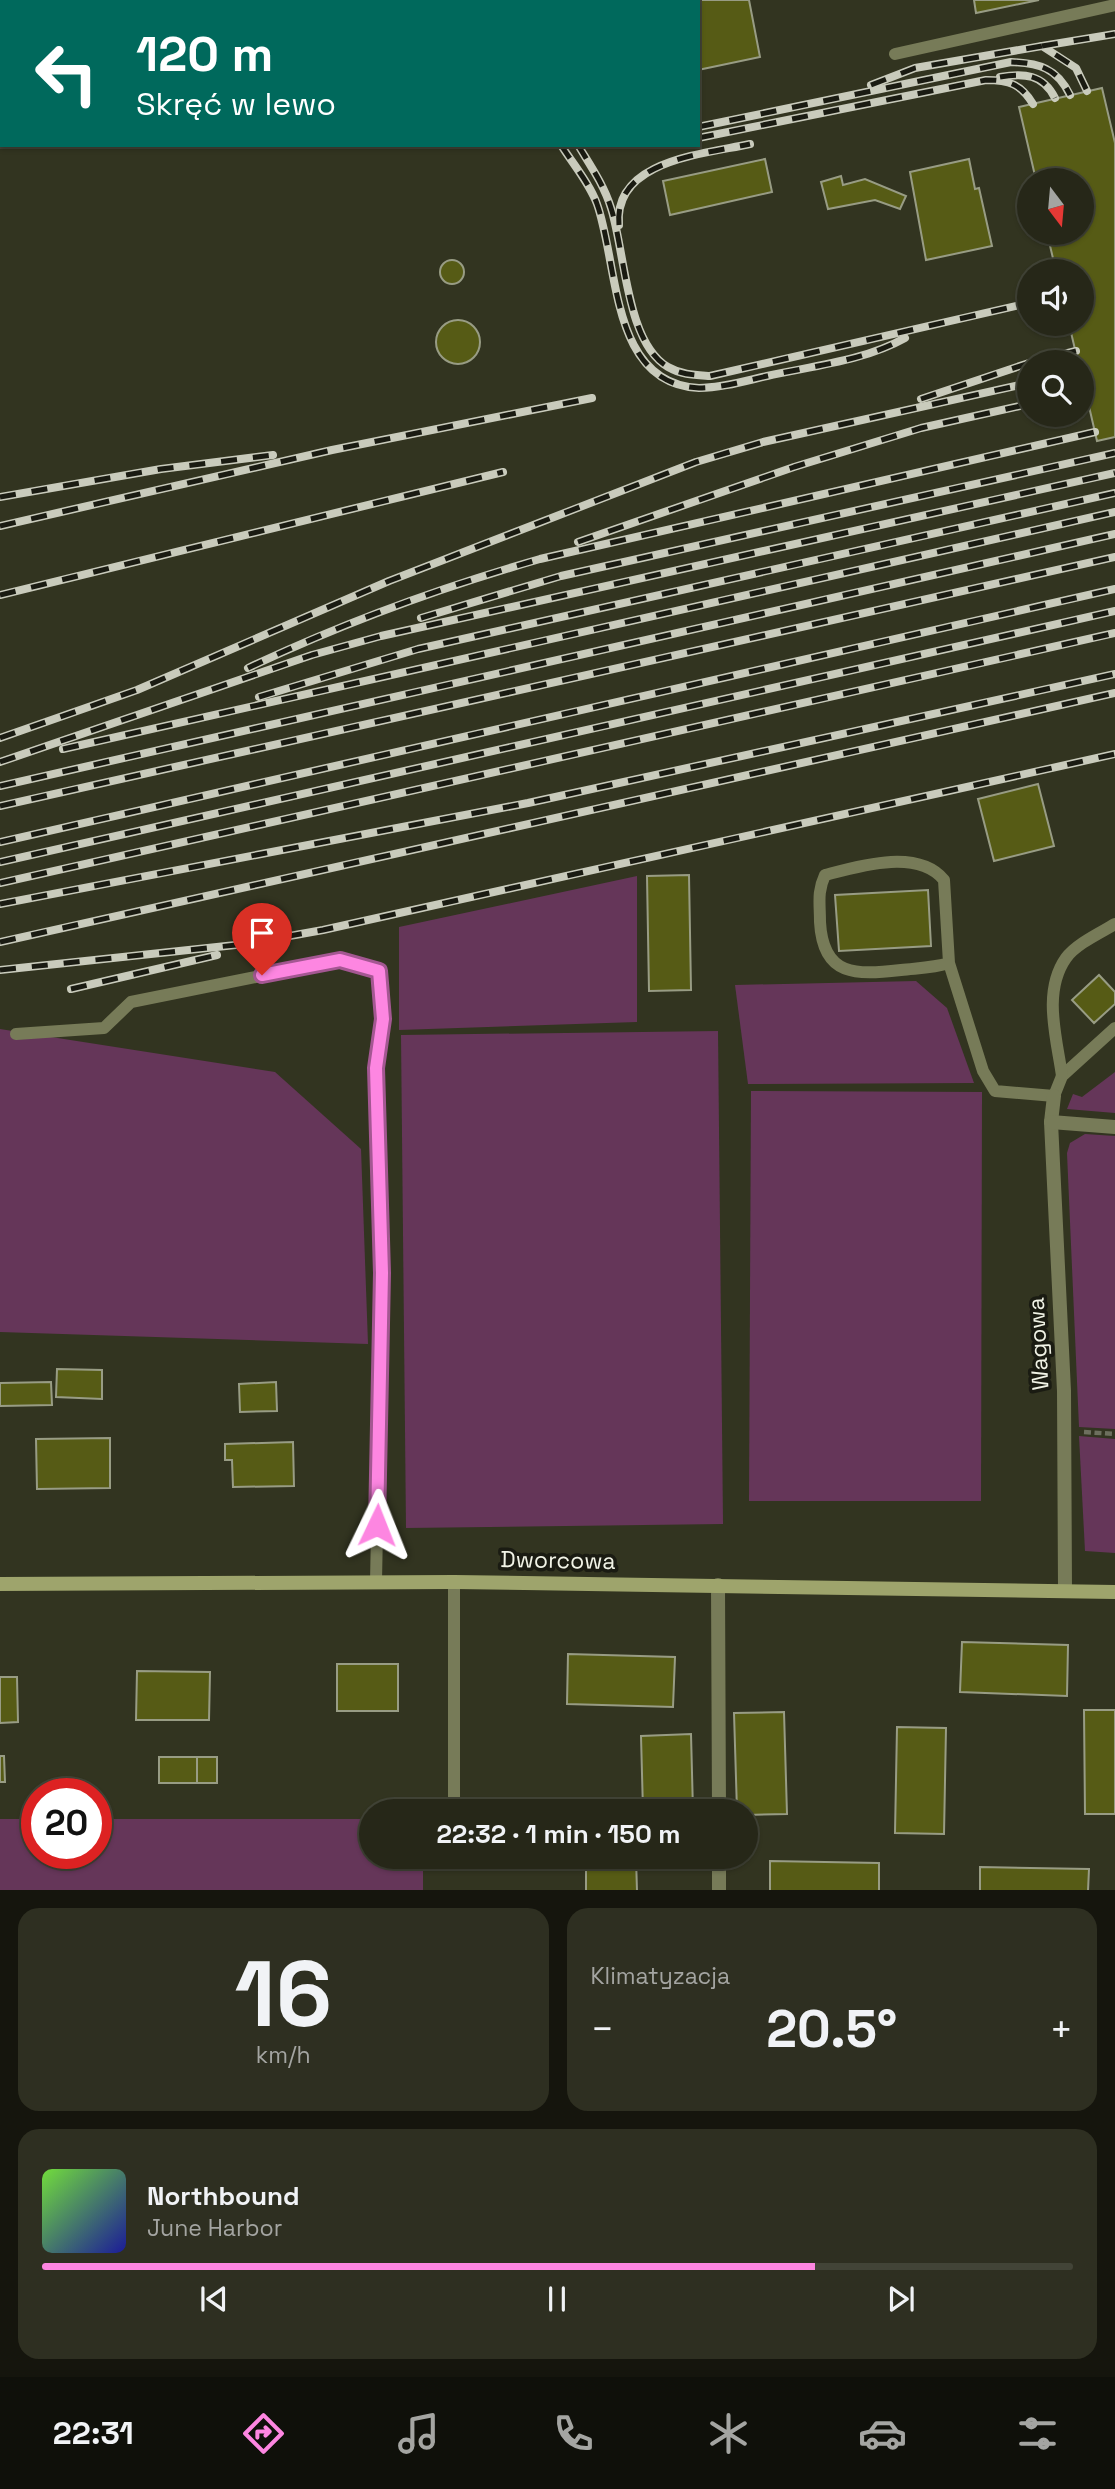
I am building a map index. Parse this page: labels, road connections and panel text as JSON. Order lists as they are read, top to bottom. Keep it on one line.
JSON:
{"streets":{"main road":["Dworcowa"],"street":["Wagowa"]},"crossings":[["Wagowa","Dworcowa"]],"north":"bottom","page":{"turn":["120 m","Skręć w lewo"],"limit":"20","trip":"22:32 · 1 min · 150 m","tile":[["16","km/h"],"Klimatyzacja"],"heat":["−","20.5°","+"],"song":["Northbound","June Harbor"],"tabs":"22:31"}}
